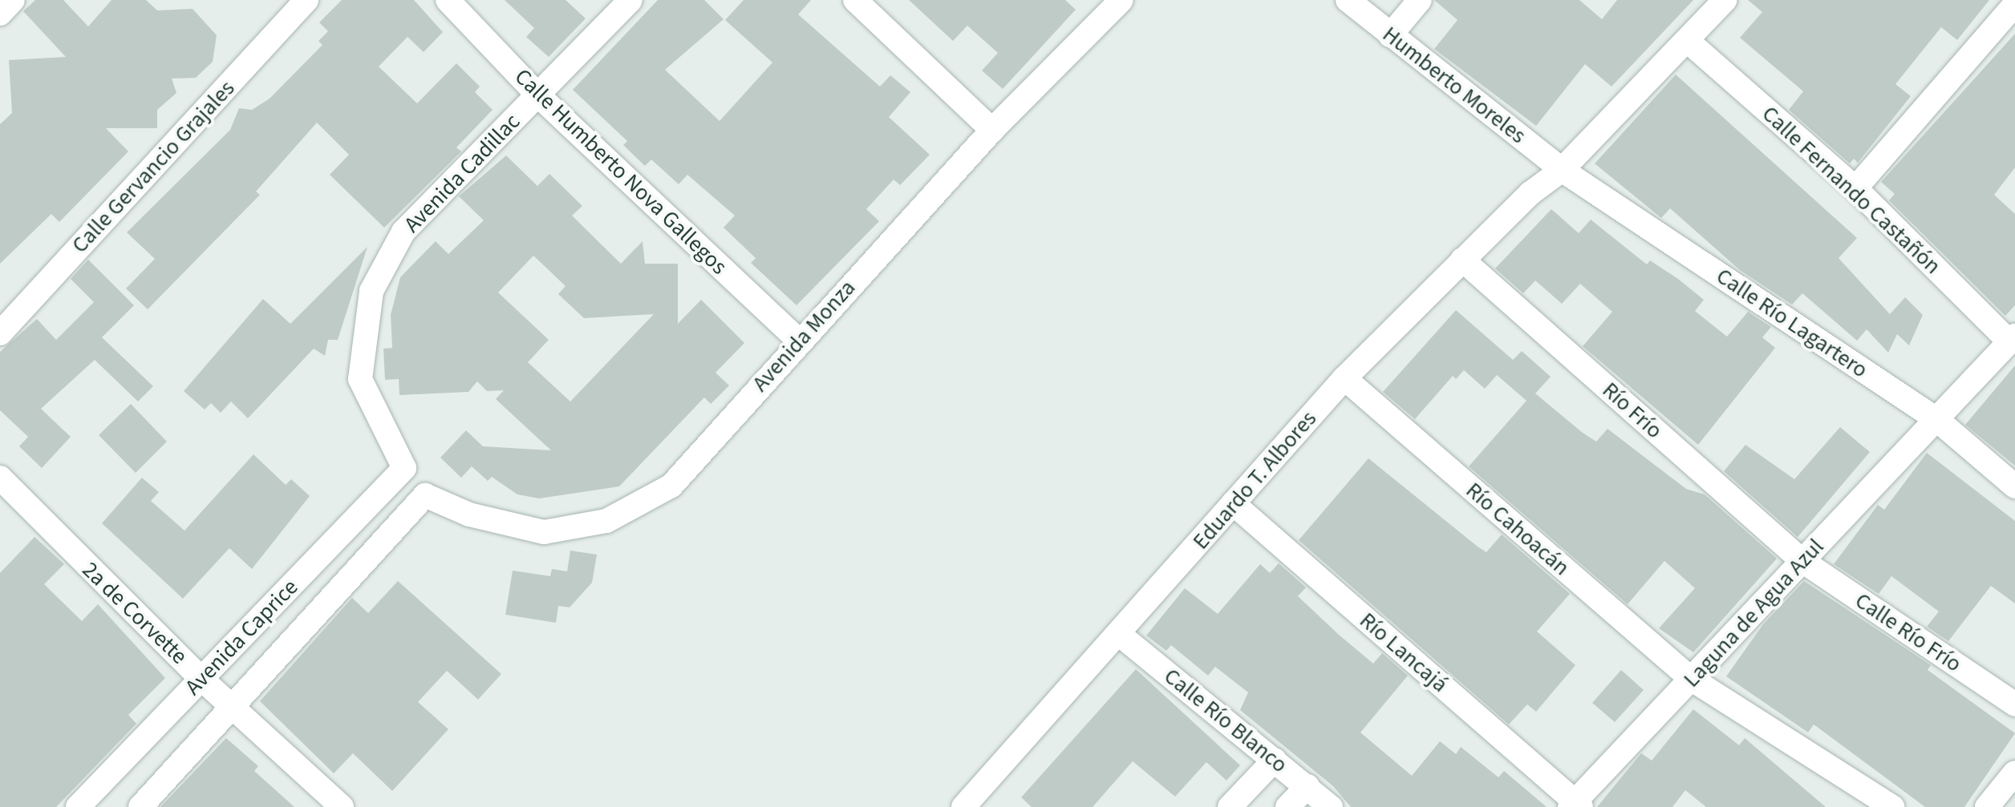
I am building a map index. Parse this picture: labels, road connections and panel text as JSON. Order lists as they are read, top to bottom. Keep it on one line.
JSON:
{"streets":{"street":["Humberto Moreles","Calle Gervancio Grajales","Calle Humberto Nova Gallegos","Avenida Cadillac","Calle Fernando Castañón","Calle Río Lagartero","Avenida Monza","Río Frío","Eduardo T. Albores","Río Cahoacán","2a de Corvette","Laguna de Agua Azul","Calle Río Frío","Avenida Caprice","Río Lancajá","Calle Río Blanco"]},"crossings":[["Humberto Moreles","Calle Río Lagartero"],["Humberto Moreles","Eduardo T. Albores"],["Calle Humberto Nova Gallegos","Avenida Cadillac"],["Calle Humberto Nova Gallegos","Avenida Monza"],["Avenida Cadillac","Avenida Caprice"],["Calle Fernando Castañón","Eduardo T. Albores"],["Calle Fernando Castañón","Laguna de Agua Azul"],["Calle Río Lagartero","Eduardo T. Albores"],["Calle Río Lagartero","Laguna de Agua Azul"],["Avenida Monza","Avenida Caprice"],["Río Frío","Eduardo T. Albores"],["Río Frío","Laguna de Agua Azul"],["Río Frío","Calle Río Frío"],["Eduardo T. Albores","Río Cahoacán"],["Eduardo T. Albores","Río Lancajá"],["Eduardo T. Albores","Calle Río Blanco"],["Río Cahoacán","Laguna de Agua Azul"],["2a de Corvette","Avenida Caprice"],["Laguna de Agua Azul","Calle Río Frío"],["Laguna de Agua Azul","Río Lancajá"]]}
